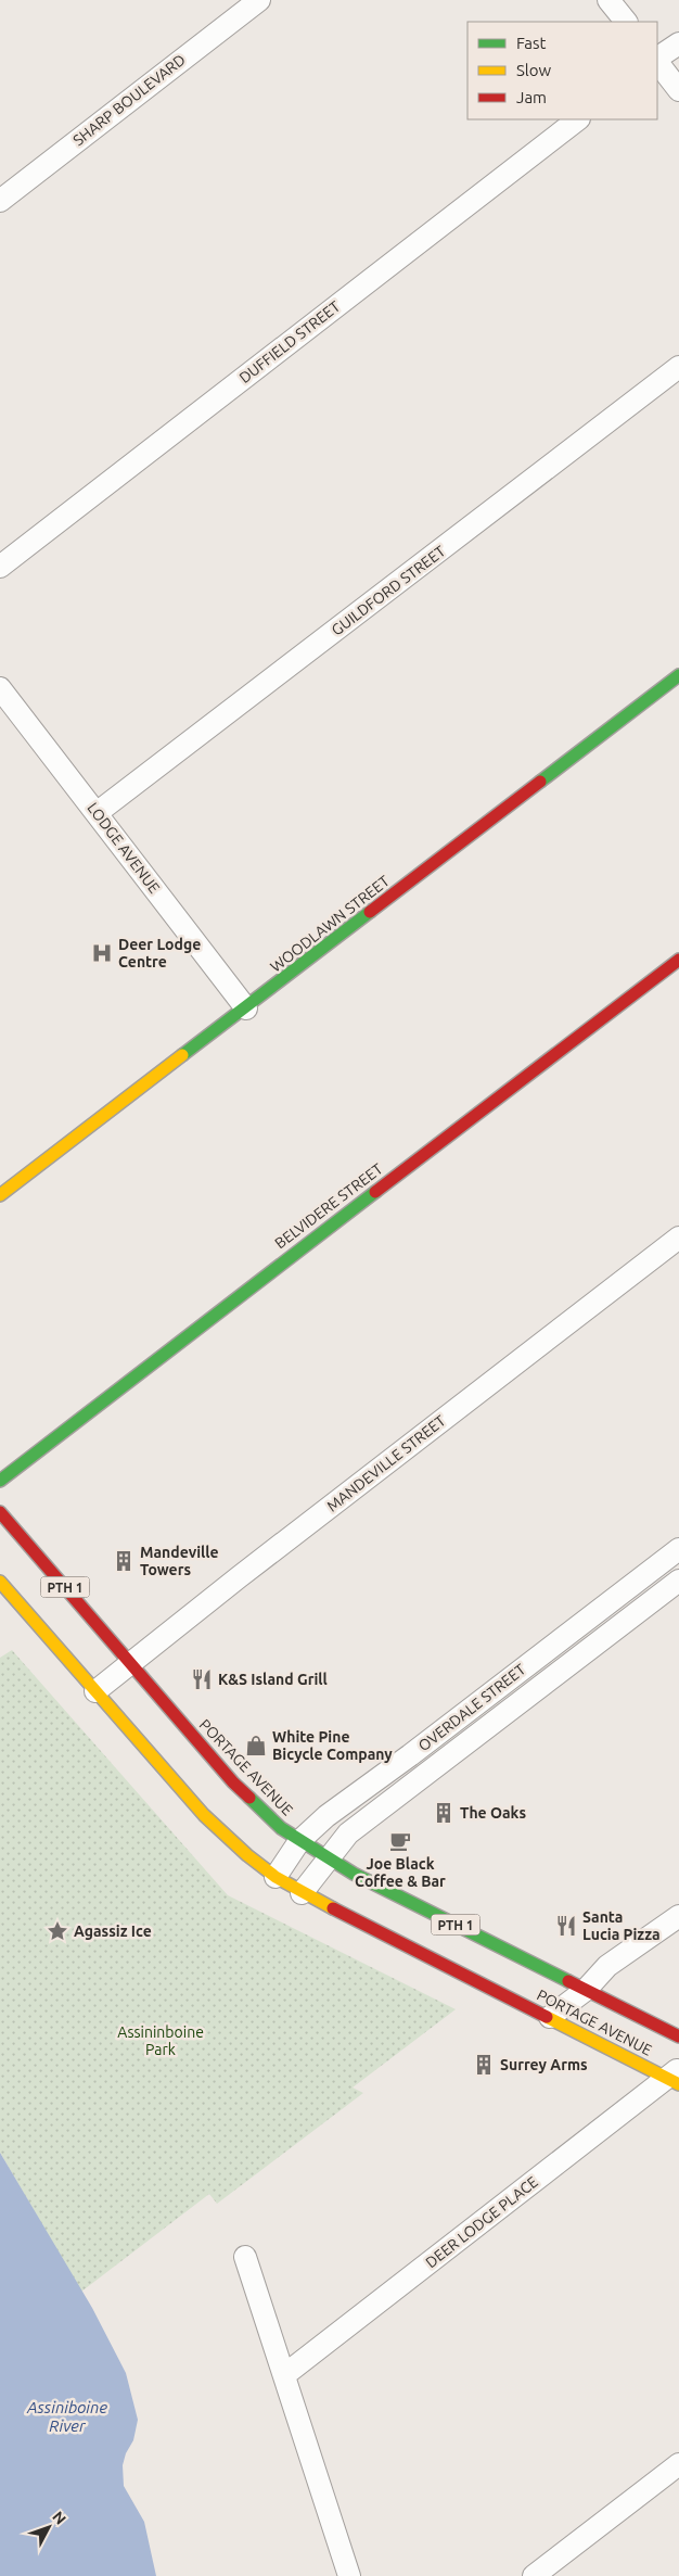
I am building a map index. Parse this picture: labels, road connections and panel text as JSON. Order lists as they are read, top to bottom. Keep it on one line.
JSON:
{"streets":{"main road":["WOODLAWN STREET","BELVIDERE STREET","PTH 1","PORTAGE AVENUE"],"street":["SHARP BOULEVARD","DUFFIELD STREET","GUILDFORD STREET","LODGE AVENUE","MANDEVILLE STREET","OVERDALE STREET","DEER LODGE PLACE"]},"crossings":[["GUILDFORD STREET","LODGE AVENUE"],["LODGE AVENUE","WOODLAWN STREET"],["MANDEVILLE STREET","PORTAGE AVENUE"],["OVERDALE STREET","PORTAGE AVENUE"],["PORTAGE AVENUE","DEER LODGE PLACE"]],"water":["Assiniboine River"],"parks":["Assininboine Park"],"places":{"hospital":["Deer Lodge Centre"],"building":["Mandeville Towers","The Oaks","Surrey Arms"],"restaurant":["K&S Island Grill","Santa Lucia Pizza"],"shop":["White Pine Bicycle Company"],"cafe":["Joe Black Coffee & Bar"],"place":["Agassiz Ice"]},"legend":["Fast","Slow","Jam"],"north":"top right"}
